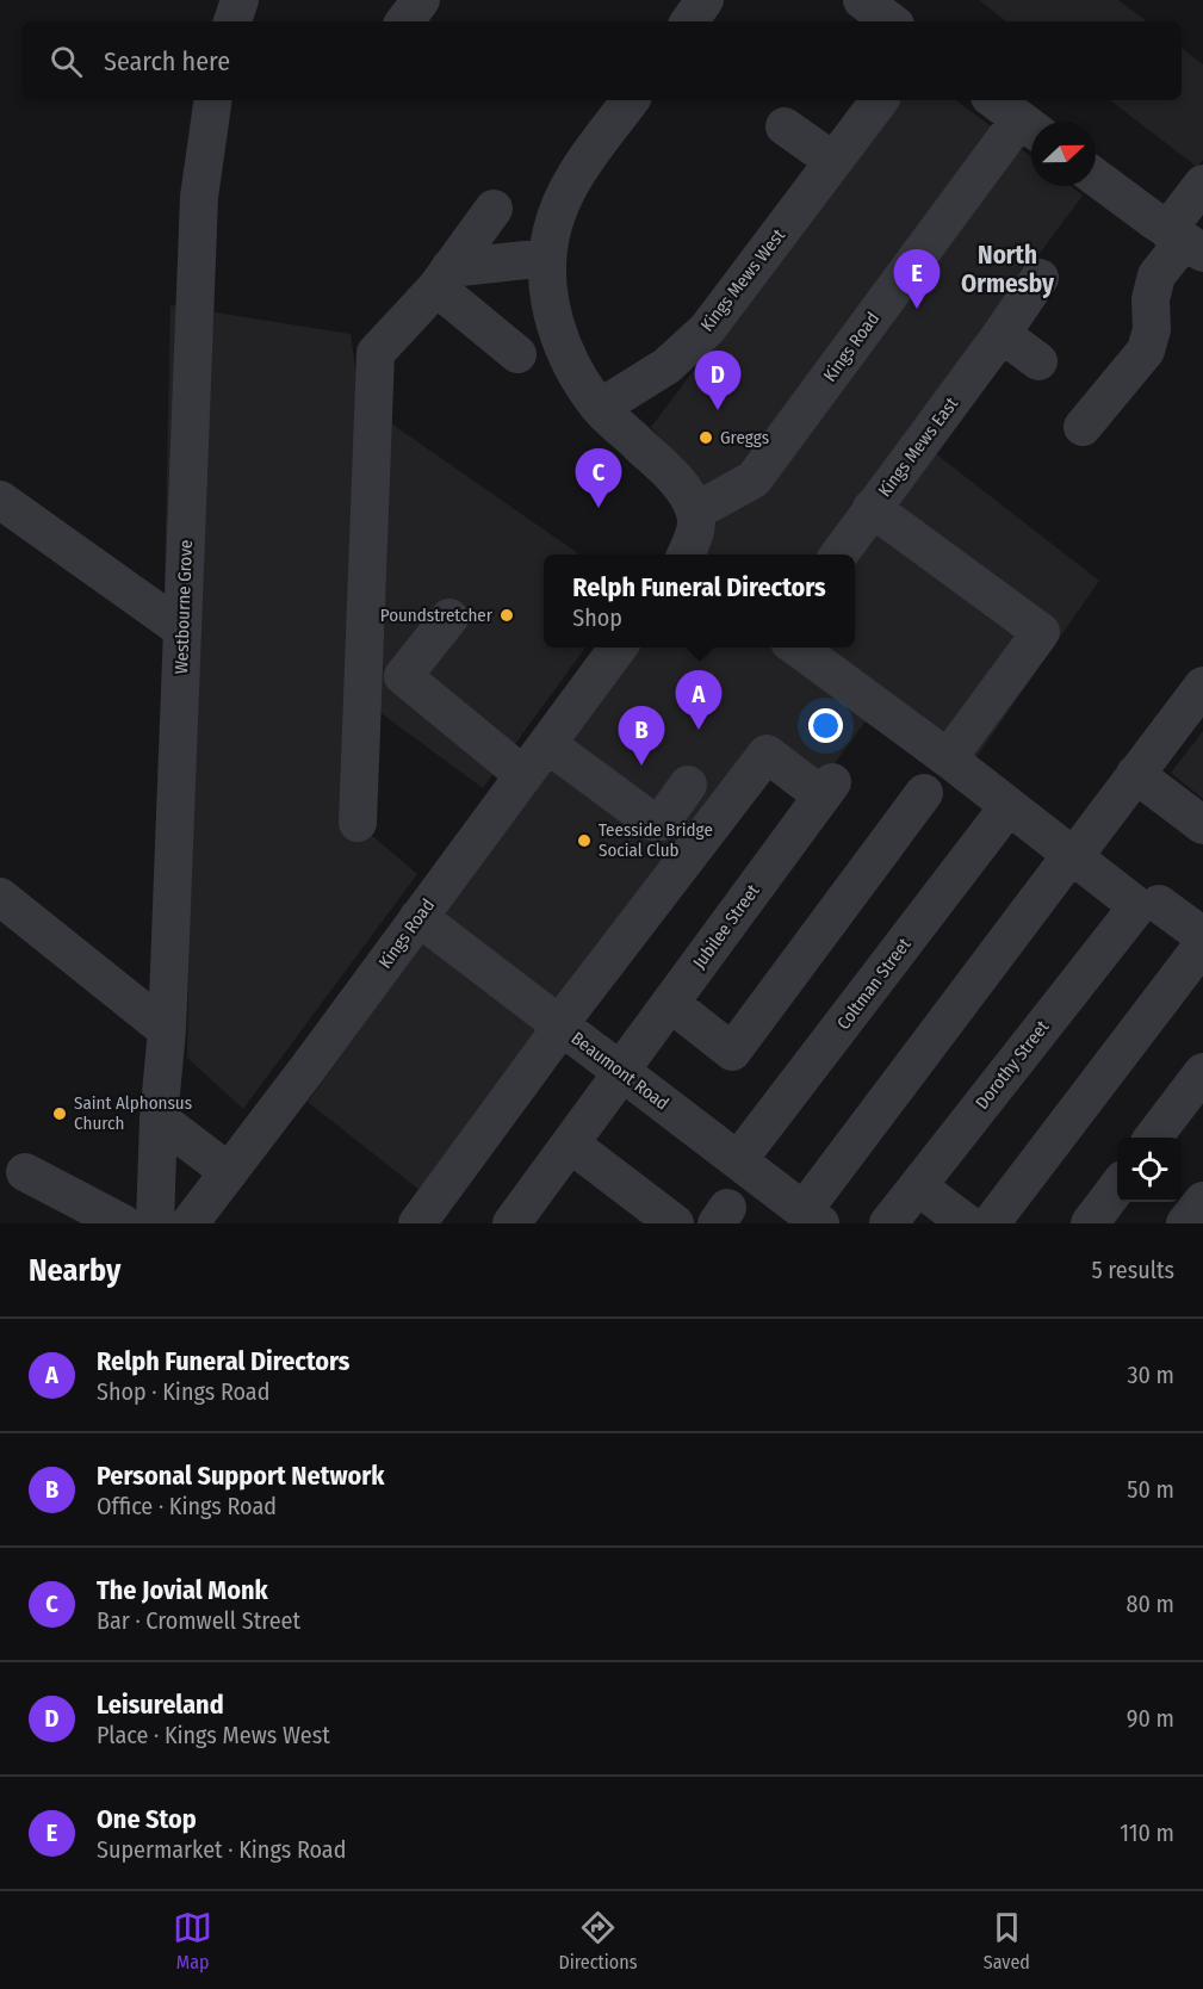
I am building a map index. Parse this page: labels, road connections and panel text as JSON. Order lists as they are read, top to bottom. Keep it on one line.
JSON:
{"streets":{"street":["Kings Mews West","Kings Road","Kings Mews East","Westbourne Grove","Jubilee Street","Coltman Street","Dorothy Street","Beaumont Road"]},"crossings":[["Kings Road","Beaumont Road"],["Jubilee Street","Beaumont Road"],["Coltman Street","Beaumont Road"]],"districts":["North Ormesby"],"places":["Greggs","Poundstretcher","Teesside Bridge Social Club","Saint Alphonsus Church"],"north":"right","page":{"search":"Search here","pins":["E","D","C","A","B"],"popup":["Relph Funeral Directors","Shop"],"heading":["Nearby","5 results"],"list":[{"mark":"A","name":"Relph Funeral Directors","note":"Shop · Kings Road","value":"30 m"},{"mark":"B","name":"Personal Support Network","note":"Office · Kings Road","value":"50 m"},{"mark":"C","name":"The Jovial Monk","note":"Bar · Cromwell Street","value":"80 m"},{"mark":"D","name":"Leisureland","note":"Place · Kings Mews West","value":"90 m"},{"mark":"E","name":"One Stop","note":"Supermarket · Kings Road","value":"110 m"}],"nav":["Map","Directions","Saved"]}}
